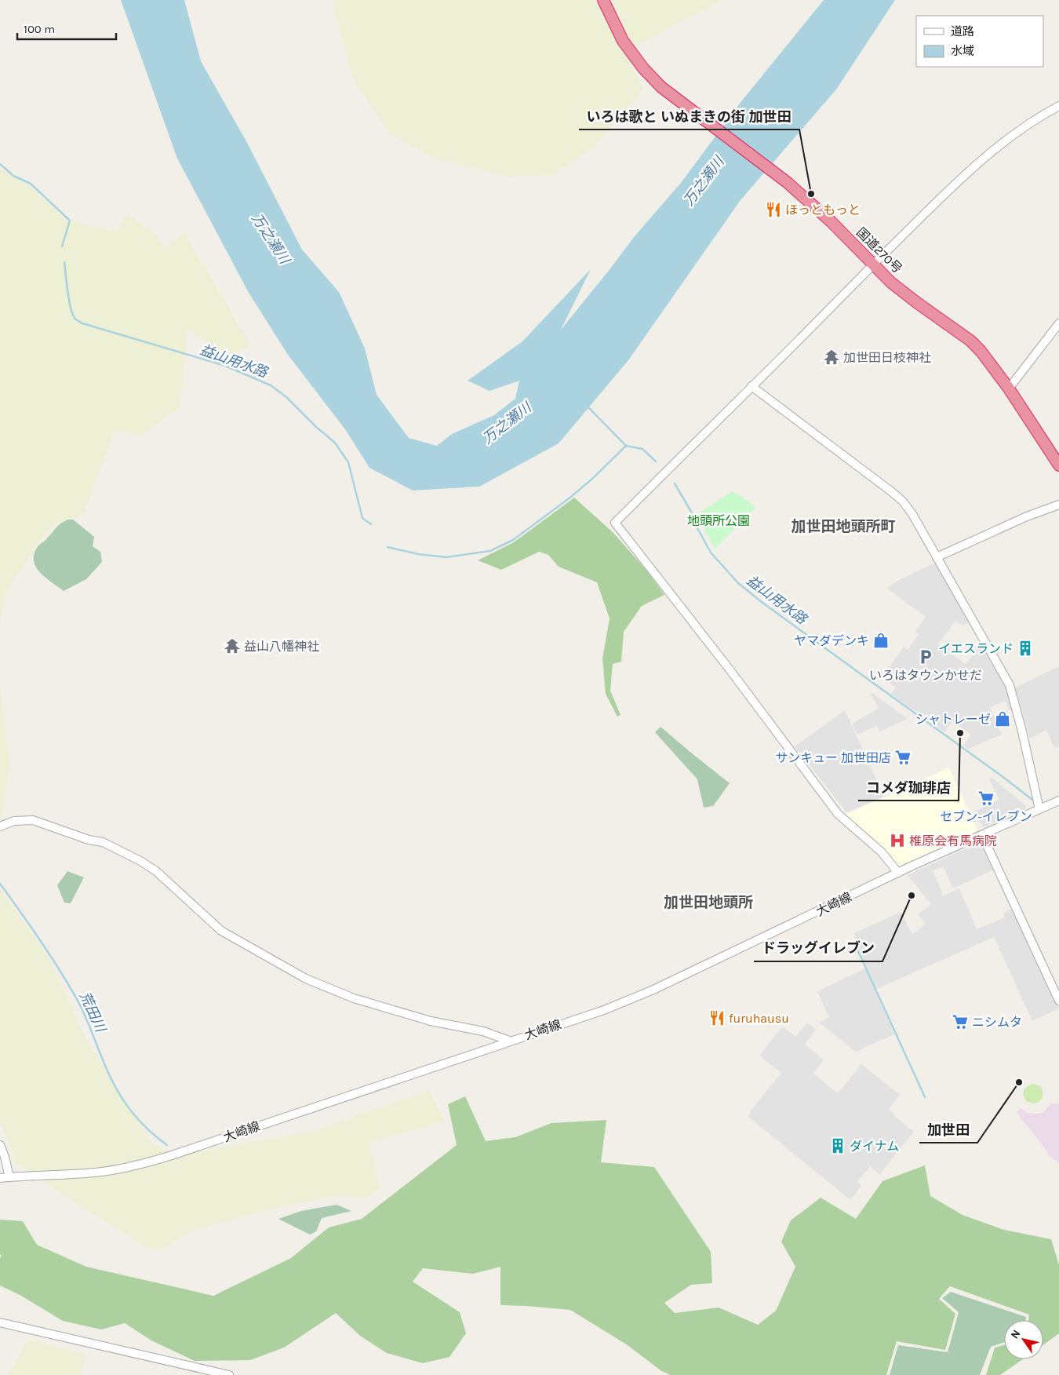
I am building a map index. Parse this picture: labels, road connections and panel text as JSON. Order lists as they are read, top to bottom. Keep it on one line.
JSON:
{"streets":{"highway":["国道270号"],"street":["大崎線"]},"districts":["加世田地頭所町","加世田地頭所"],"water":["万之瀬川","益山用水路","荒田川"],"parks":["地頭所公園"],"places":{"other":["いろは歌と いぬまきの街 加世田","コメダ珈琲店","ドラッグイレブン","加世田"],"restaurant":["ほっともっと","furuhausu"],"temple":["加世田日枝神社","益山八幡神社"],"shop":["ヤマダデンキ","シャトレーゼ"],"building":["イエスランド","ダイナム"],"parking":["いろはタウンかせだ"],"supermarket":["サンキュー 加世田店","セブン-イレブン","ニシムタ"],"hospital":["椎原会有馬病院"]},"legend":["道路","水域"],"scale_bar":"100 m","north":"top left"}
